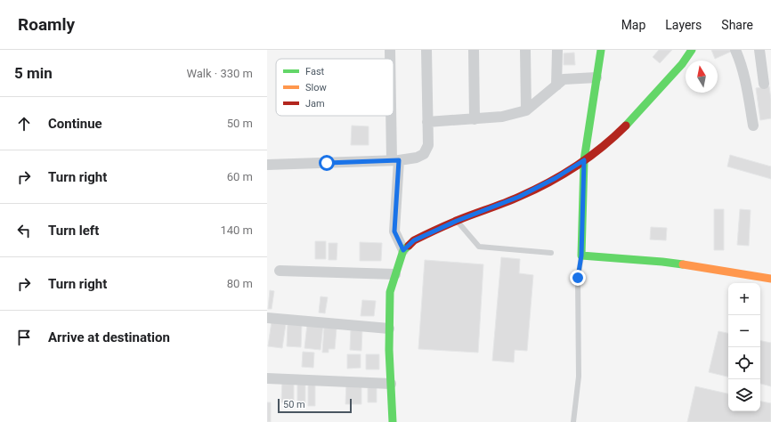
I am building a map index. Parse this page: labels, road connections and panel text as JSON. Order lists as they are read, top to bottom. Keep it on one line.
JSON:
{"legend":["Fast","Slow","Jam"],"scale_bar":"50 m","north":"top","page":{"header":"Roamly","nav":["Map","Layers","Share"],"heading":["5 min","Walk · 330 m"],"list":[["Continue","50 m"],["Turn right","60 m"],["Turn left","140 m"],["Turn right","80 m"],"Arrive at destination"],"map_buttons":["+","−"],"scale":"50 m"}}
